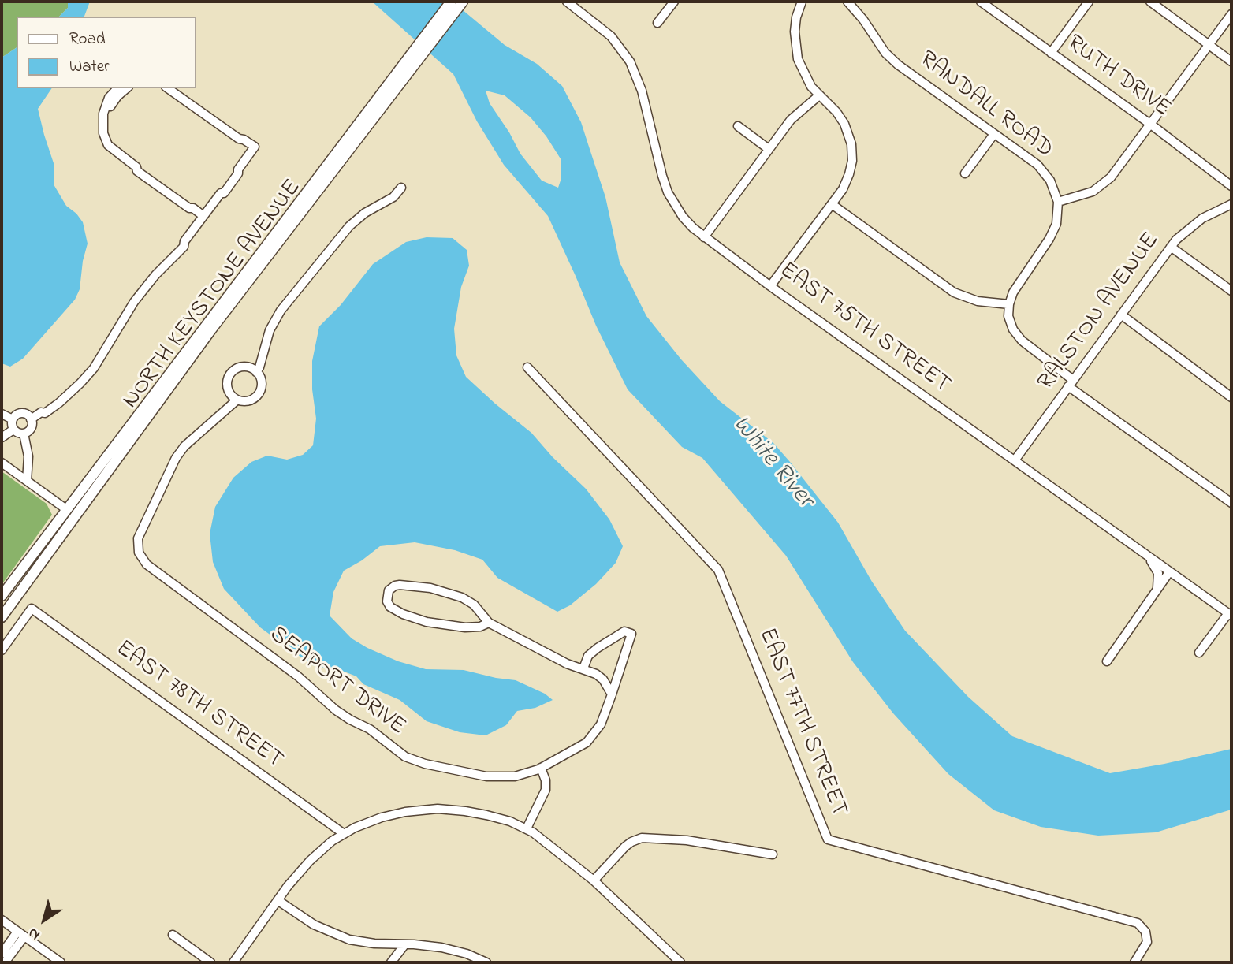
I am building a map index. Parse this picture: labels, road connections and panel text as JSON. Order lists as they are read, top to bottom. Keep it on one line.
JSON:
{"streets":{"main road":["NORTH KEYSTONE AVENUE"],"street":["RUTH DRIVE","RANDALL ROAD","RALSTON AVENUE","EAST 75TH STREET","SEAPORT DRIVE","EAST 78TH STREET","EAST 77TH STREET"]},"crossings":[["RALSTON AVENUE","EAST 75TH STREET"]],"water":["White River"],"legend":["Road","Water"],"north":"bottom left"}
